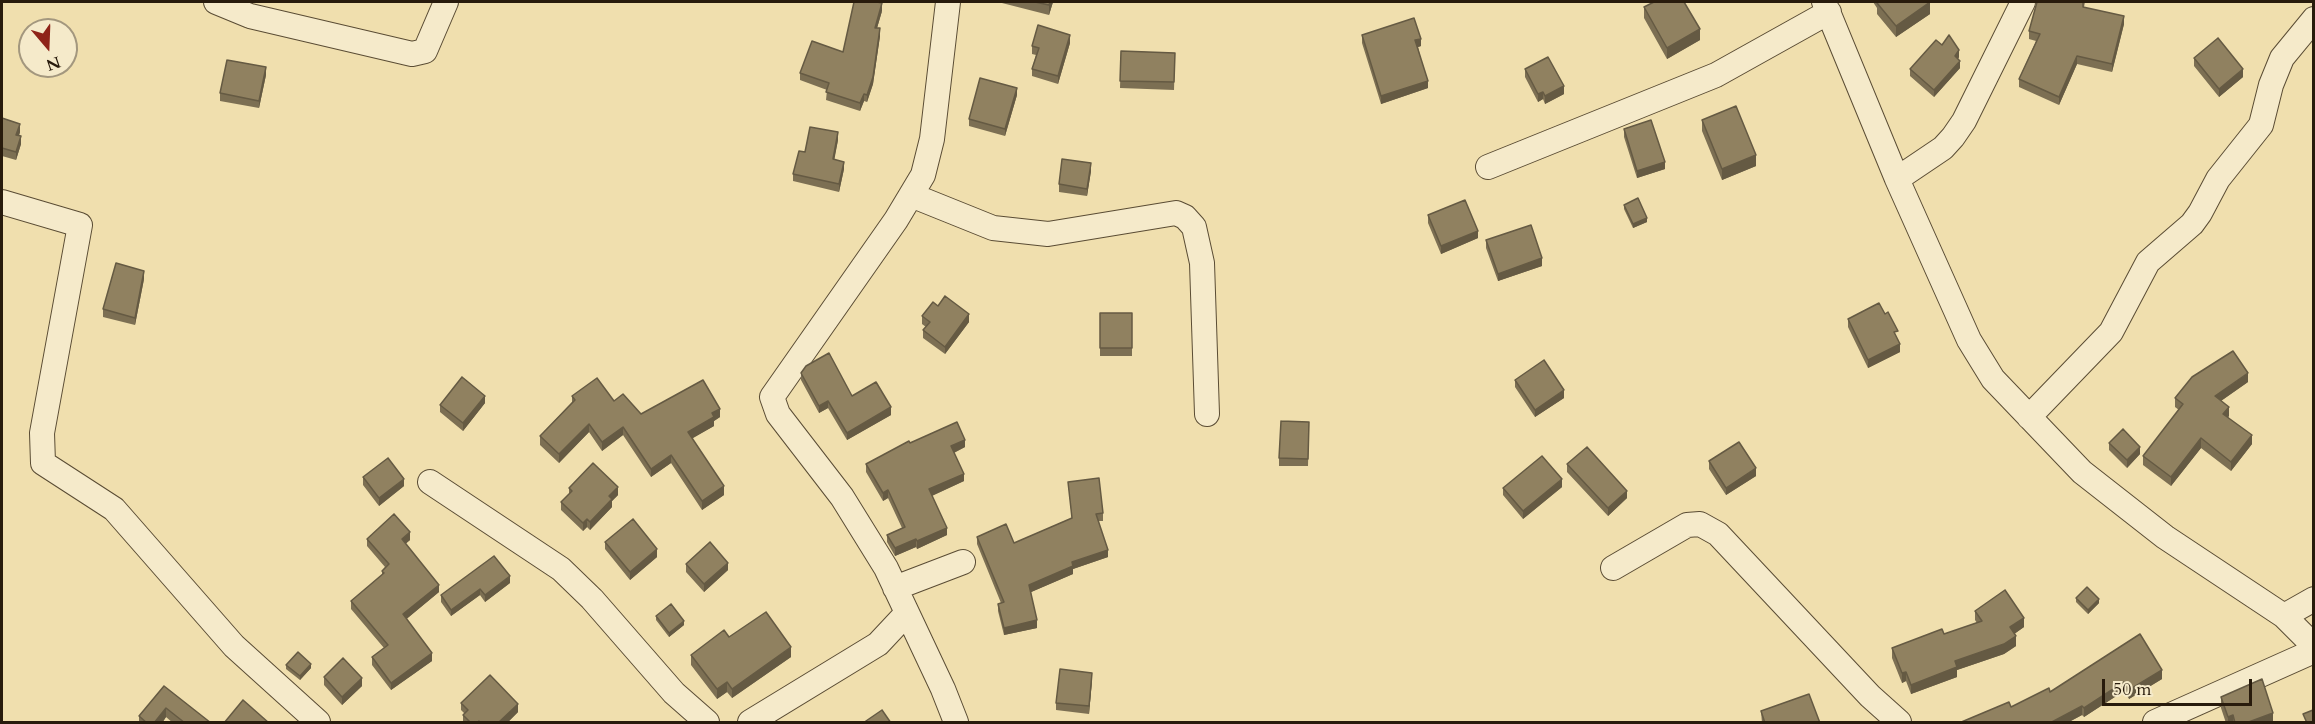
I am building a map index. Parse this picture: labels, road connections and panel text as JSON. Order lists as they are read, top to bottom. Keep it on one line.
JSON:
{"scale_bar":"50 m","north":"bottom"}
